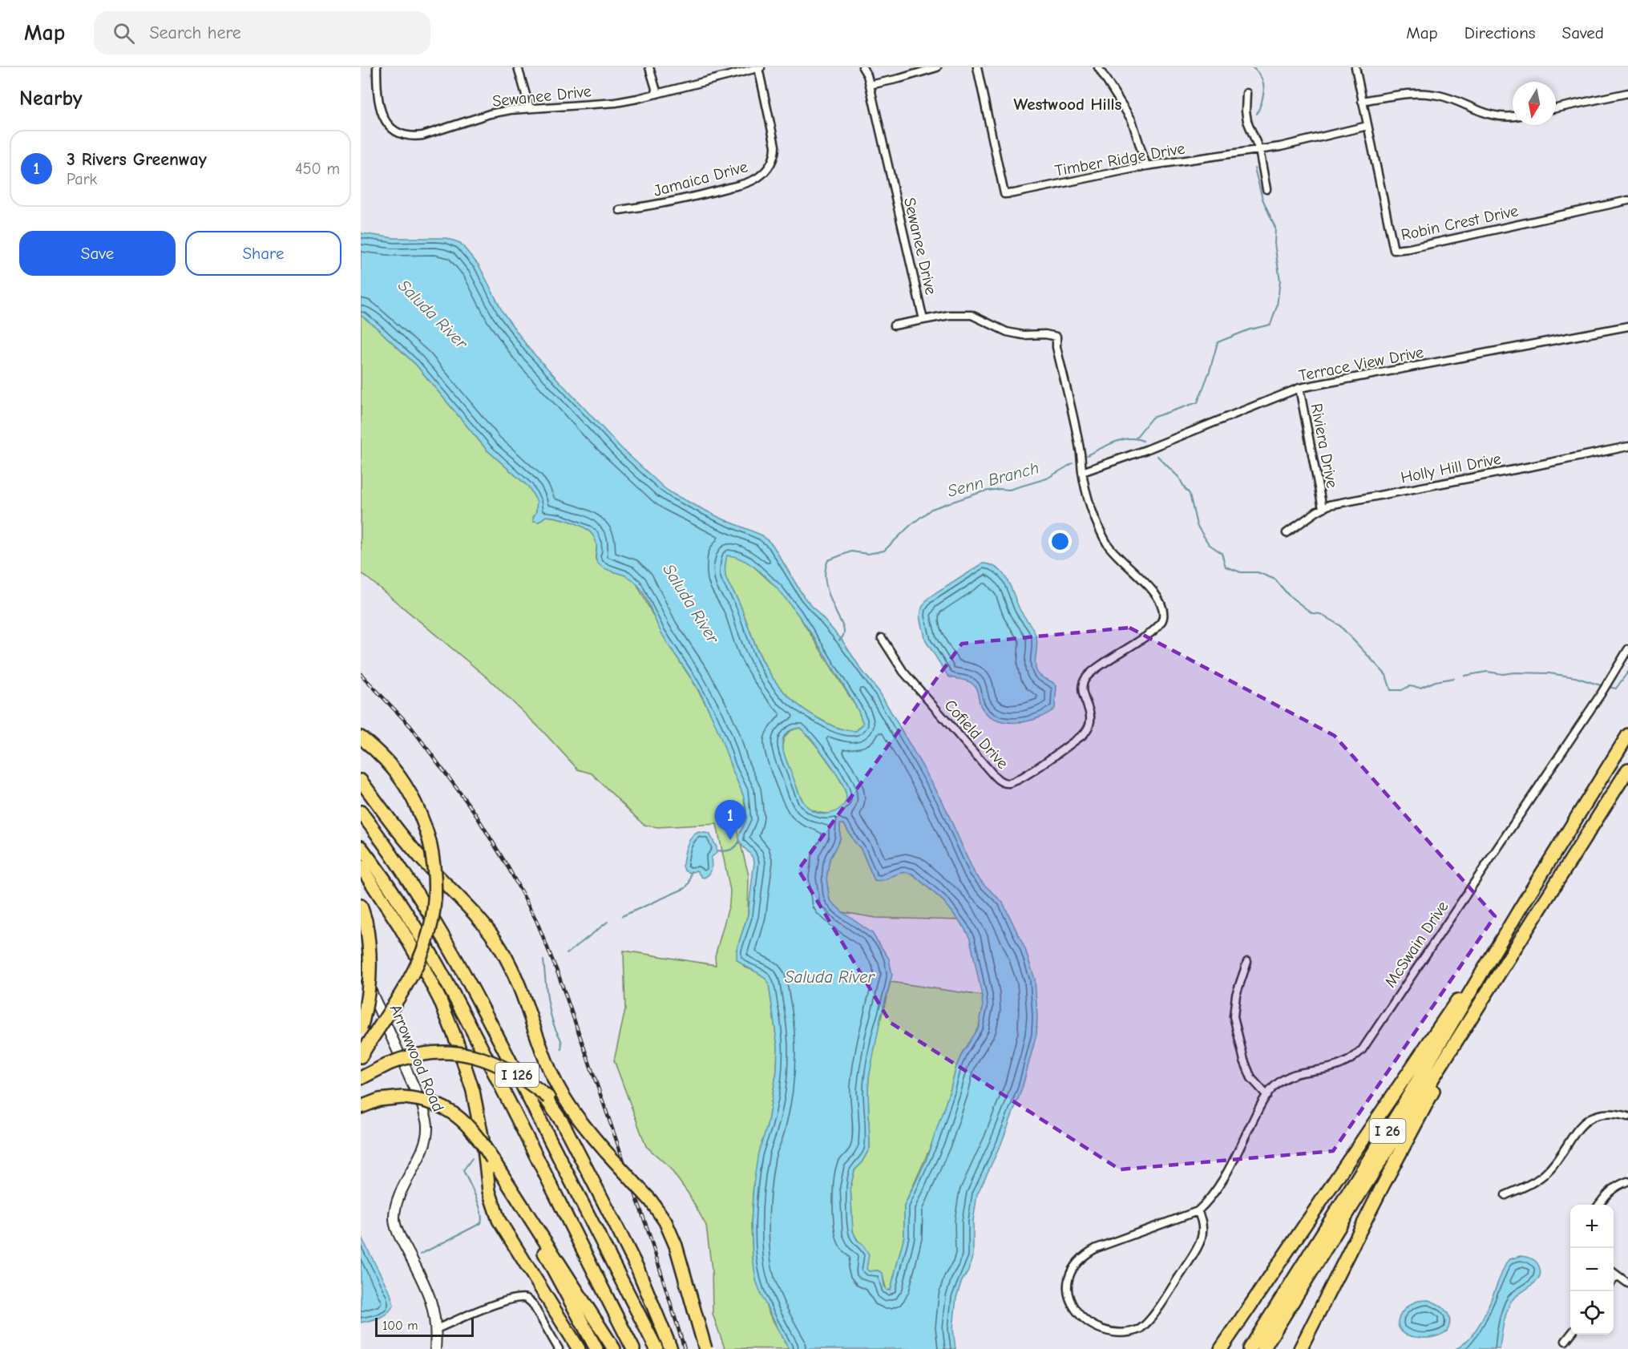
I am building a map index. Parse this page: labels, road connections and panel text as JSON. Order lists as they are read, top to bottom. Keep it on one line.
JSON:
{"streets":{"highway":["I 126","I 26"],"street":["Sewanee Drive","Timber Ridge Drive","Jamaica Drive","Robin Crest Drive","Terrace View Drive","Riviera Drive","Holly Hill Drive","Cofield Drive","McSwain Drive","Arrowwood Road"]},"crossings":[["Sewanee Drive","Jamaica Drive"],["Sewanee Drive","Cofield Drive"],["Timber Ridge Drive","Robin Crest Drive"],["Terrace View Drive","Riviera Drive"],["Terrace View Drive","Cofield Drive"],["Riviera Drive","Holly Hill Drive"]],"districts":["Westwood Hills"],"water":["Saluda River","Senn Branch"],"scale_bar":"100 m","north":"bottom","page":{"header":"Map","search":"Search here","nav":["Map","Directions","Saved"],"heading":"Nearby","list":[{"mark":"1","name":"3 Rivers Greenway","note":"Park","value":"450 m"}],"buttons":["Save","Share"],"pins":"1","map_buttons":["+","−"],"scale":"100 m"}}
